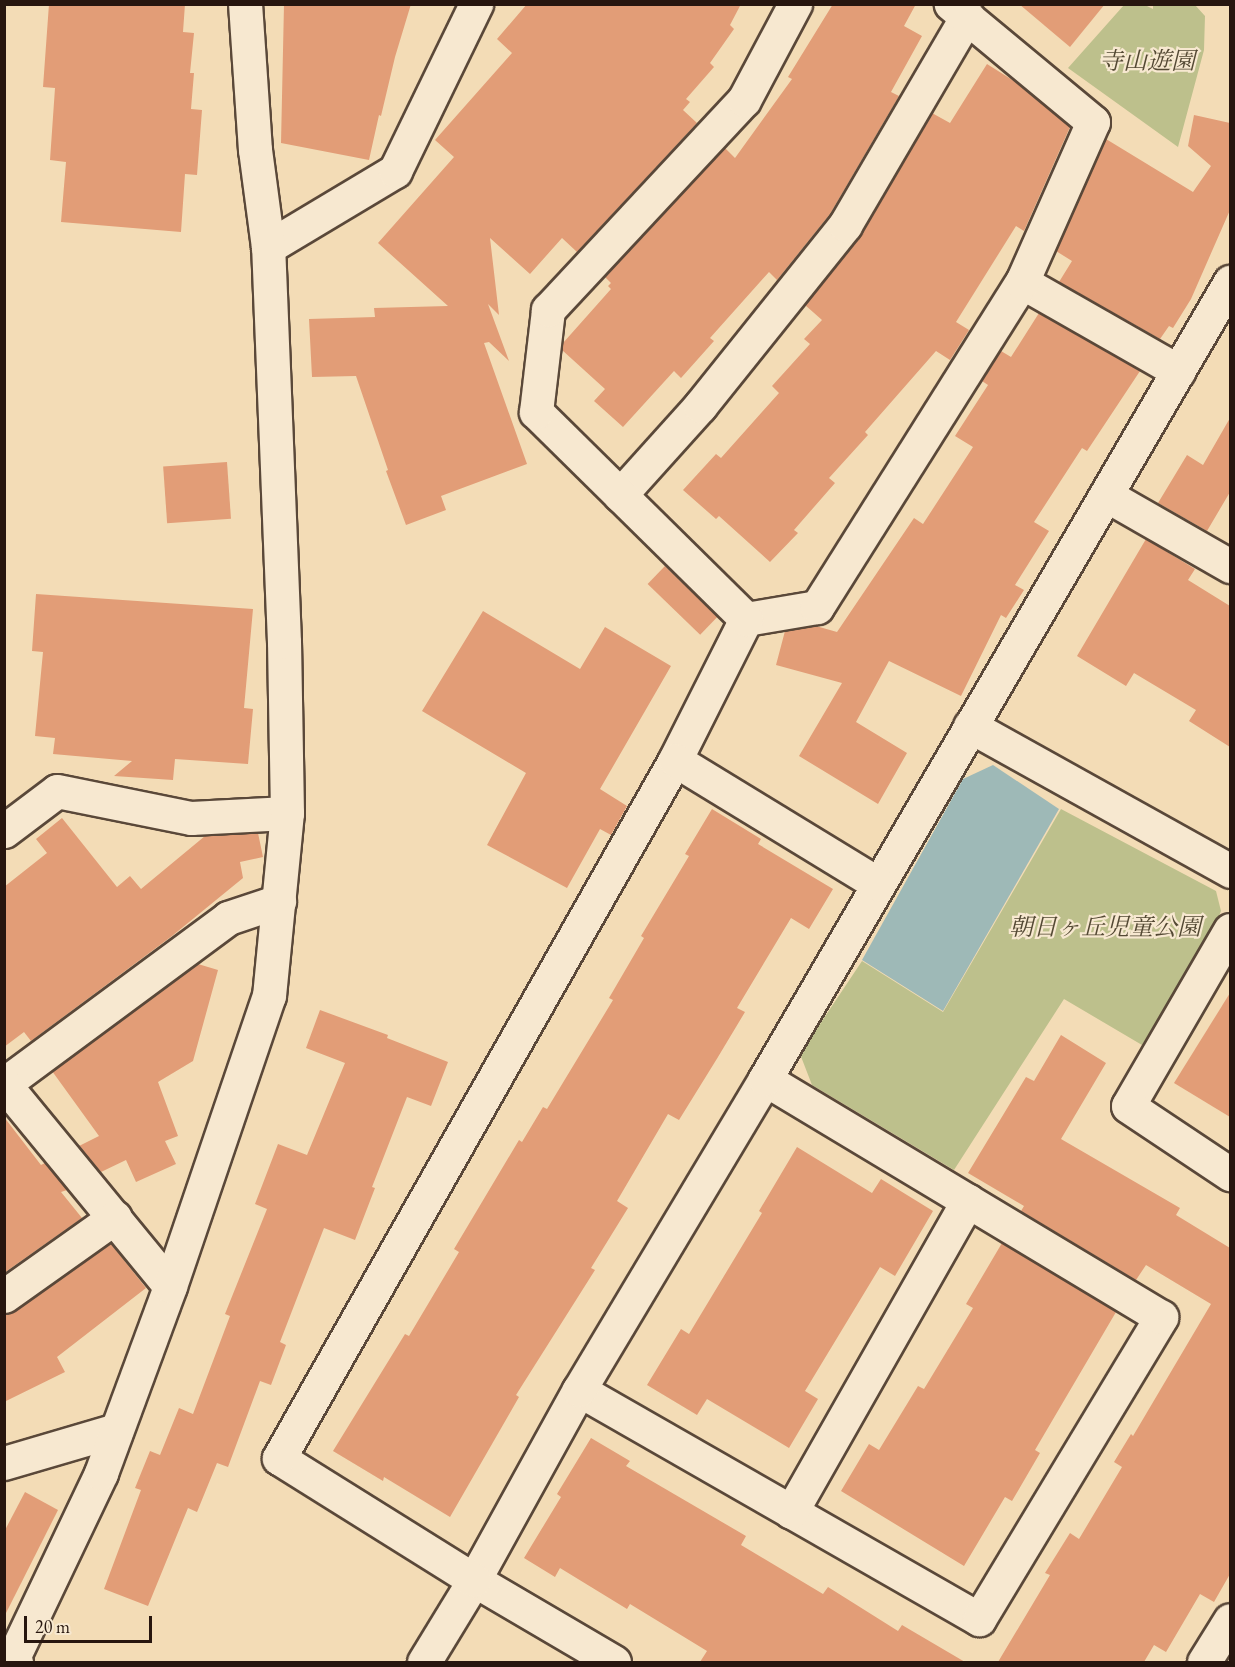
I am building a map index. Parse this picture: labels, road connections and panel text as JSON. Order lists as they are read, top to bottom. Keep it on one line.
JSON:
{"parks":["寺山遊園","朝日ヶ丘児童公園"],"scale_bar":"20 m"}
